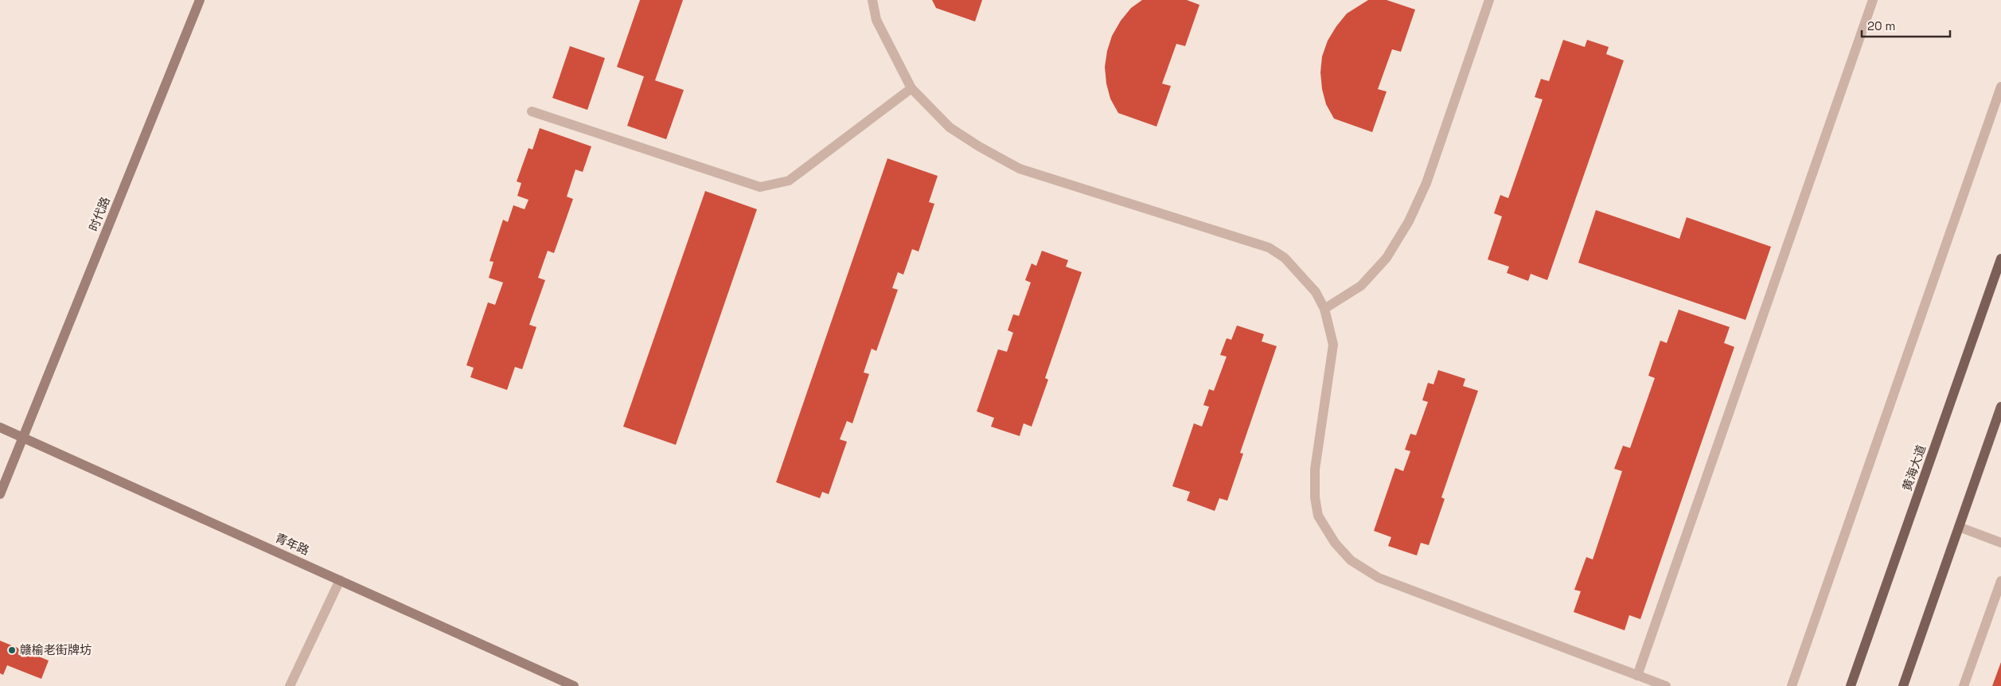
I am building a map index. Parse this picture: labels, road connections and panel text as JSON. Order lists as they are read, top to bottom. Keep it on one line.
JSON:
{"streets":{"main road":["黄海大道"],"street":["时代路","青年路"]},"crossings":[["时代路","青年路"]],"places":["赣榆老街牌坊"],"scale_bar":"20 m"}
